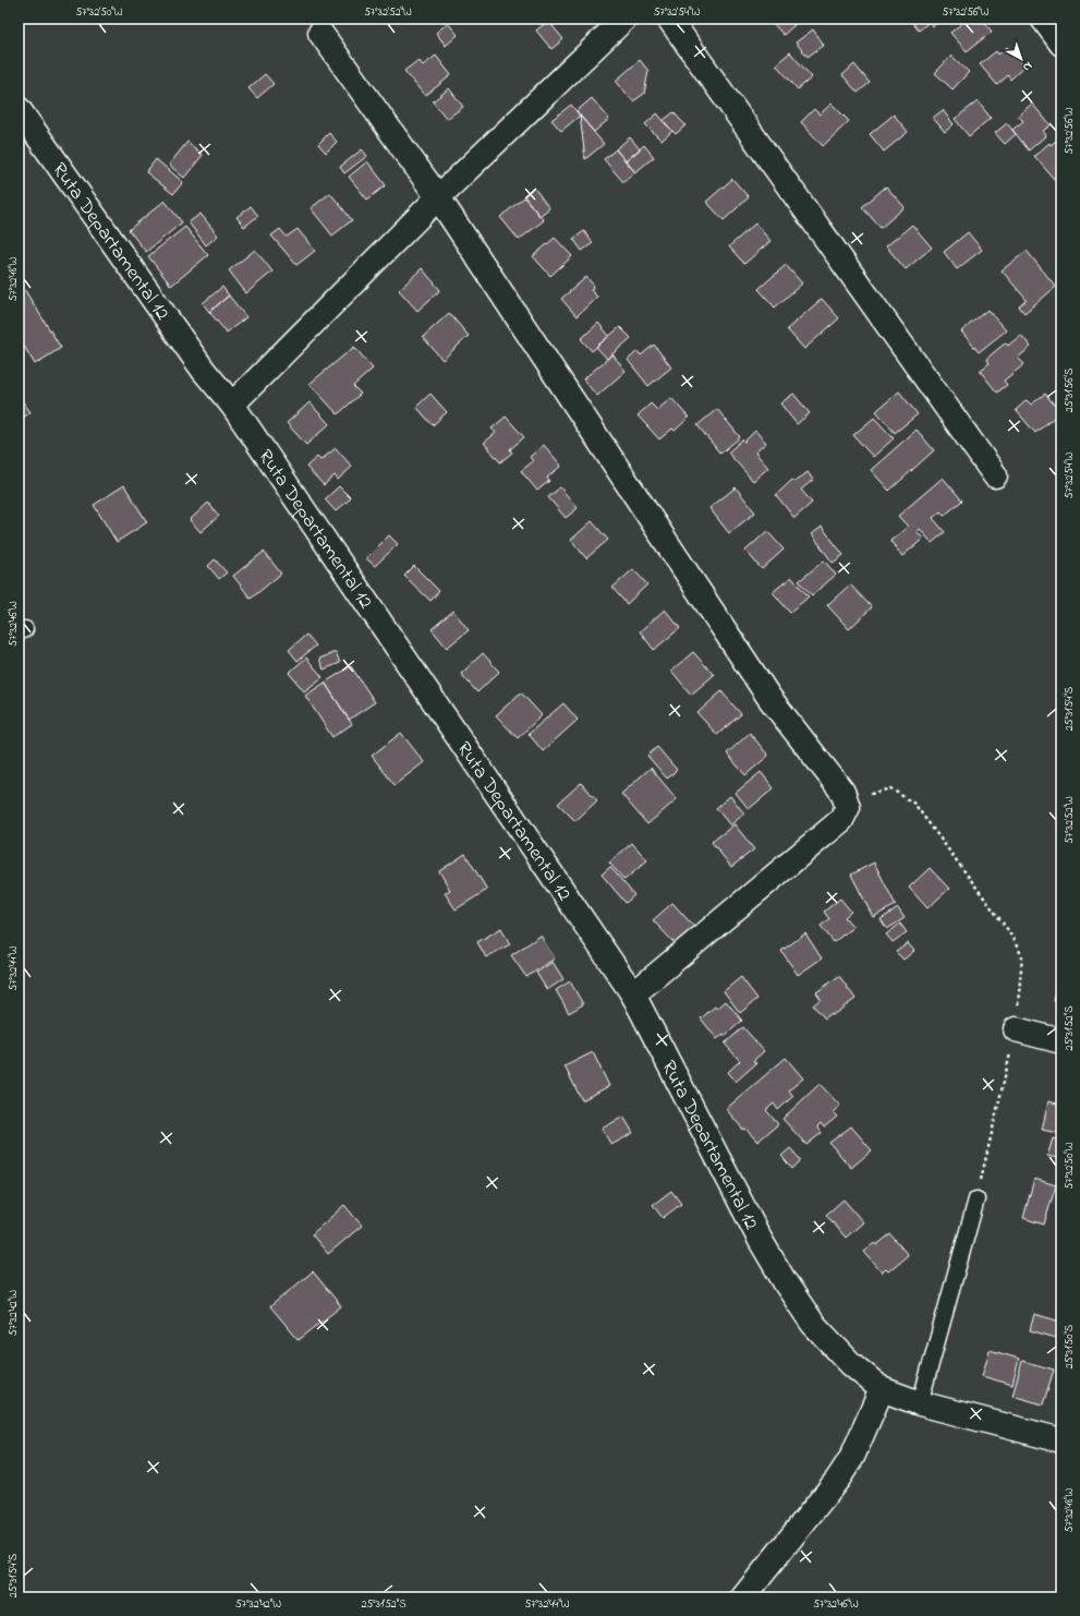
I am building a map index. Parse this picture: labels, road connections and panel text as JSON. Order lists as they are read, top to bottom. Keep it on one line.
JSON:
{"streets":{"street":["Ruta Departamental 12"]},"north":"bottom right","coordinates":["57°32'50\"W","57°32'52\"W","57°32'54\"W","57°32'56\"W","57°32'48\"W","25°31'56\"S","57°32'46\"W","25°31'54\"S","57°32'44\"W","25°31'52\"S","57°32'42\"W","25°31'50\"S"]}
